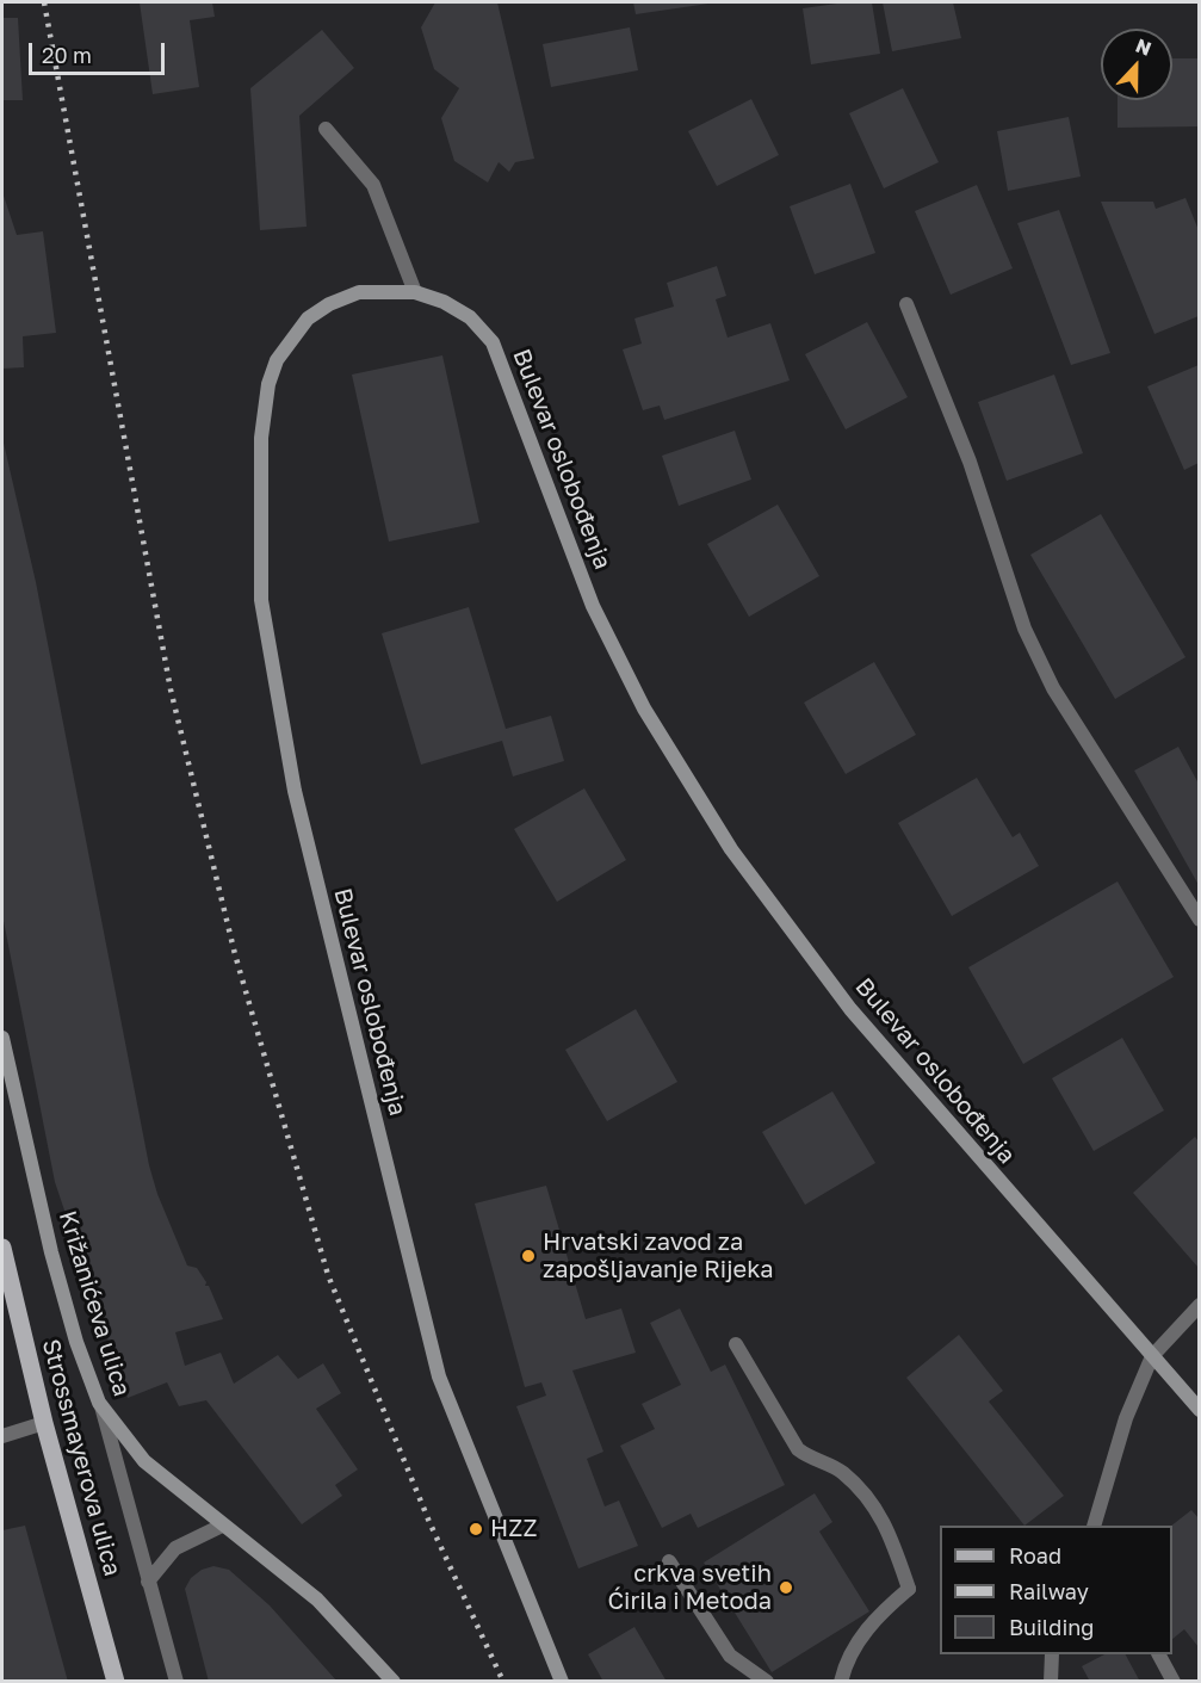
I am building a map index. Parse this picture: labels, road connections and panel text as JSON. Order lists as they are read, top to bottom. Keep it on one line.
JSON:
{"streets":{"main road":["Strossmayerova ulica"],"street":["Bulevar oslobođenja","Križanićeva ulica"]},"places":["Hrvatski zavod za zapošljavanje Rijeka","HZZ","crkva svetih Ćirila i Metoda"],"legend":["Road","Railway","Building"],"scale_bar":"20 m","north":"top"}
